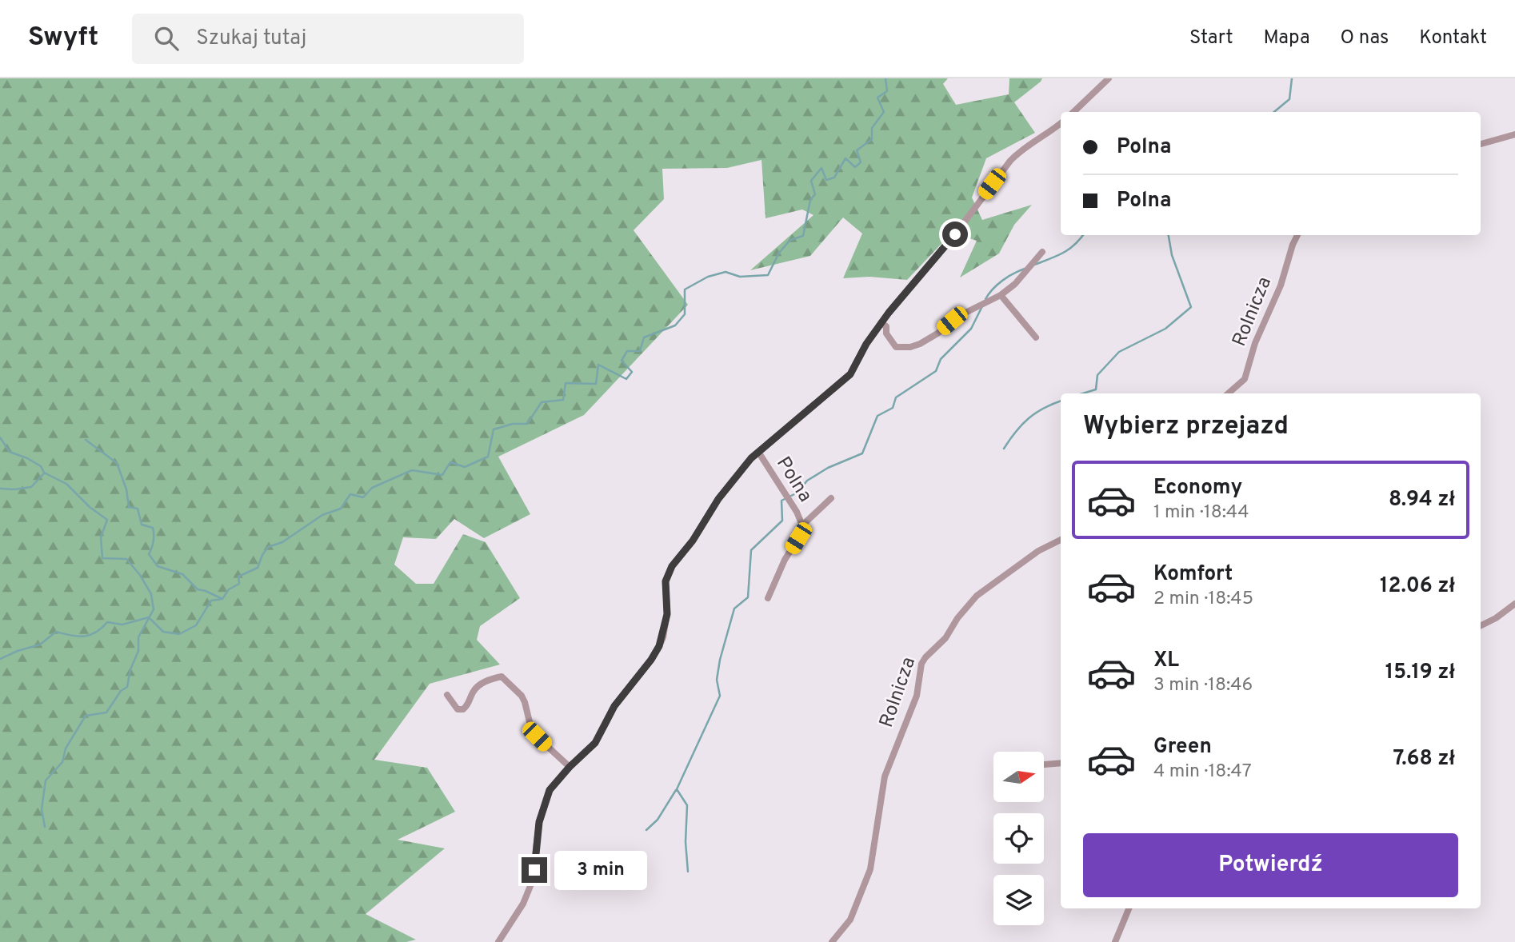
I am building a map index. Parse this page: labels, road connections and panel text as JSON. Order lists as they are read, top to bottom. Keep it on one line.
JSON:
{"streets":{"street":["Rolnicza","Polna"]},"north":"right","page":{"header":"Swyft","search":"Szukaj tutaj","nav":["Start","Mapa","O nas","Kontakt"],"banner":["Polna","Polna"],"heading":"Wybierz przejazd","list":[{"name":"Economy","note":"1 min · 18:44","value":"8.94 zł"},{"name":"Komfort","note":"2 min · 18:45","value":"12.06 zł"},{"name":"XL","note":"3 min · 18:46","value":"15.19 zł"},{"name":"Green","note":"4 min · 18:47","value":"7.68 zł"}],"buttons":"Potwierdź","bubble":"3 min"}}
